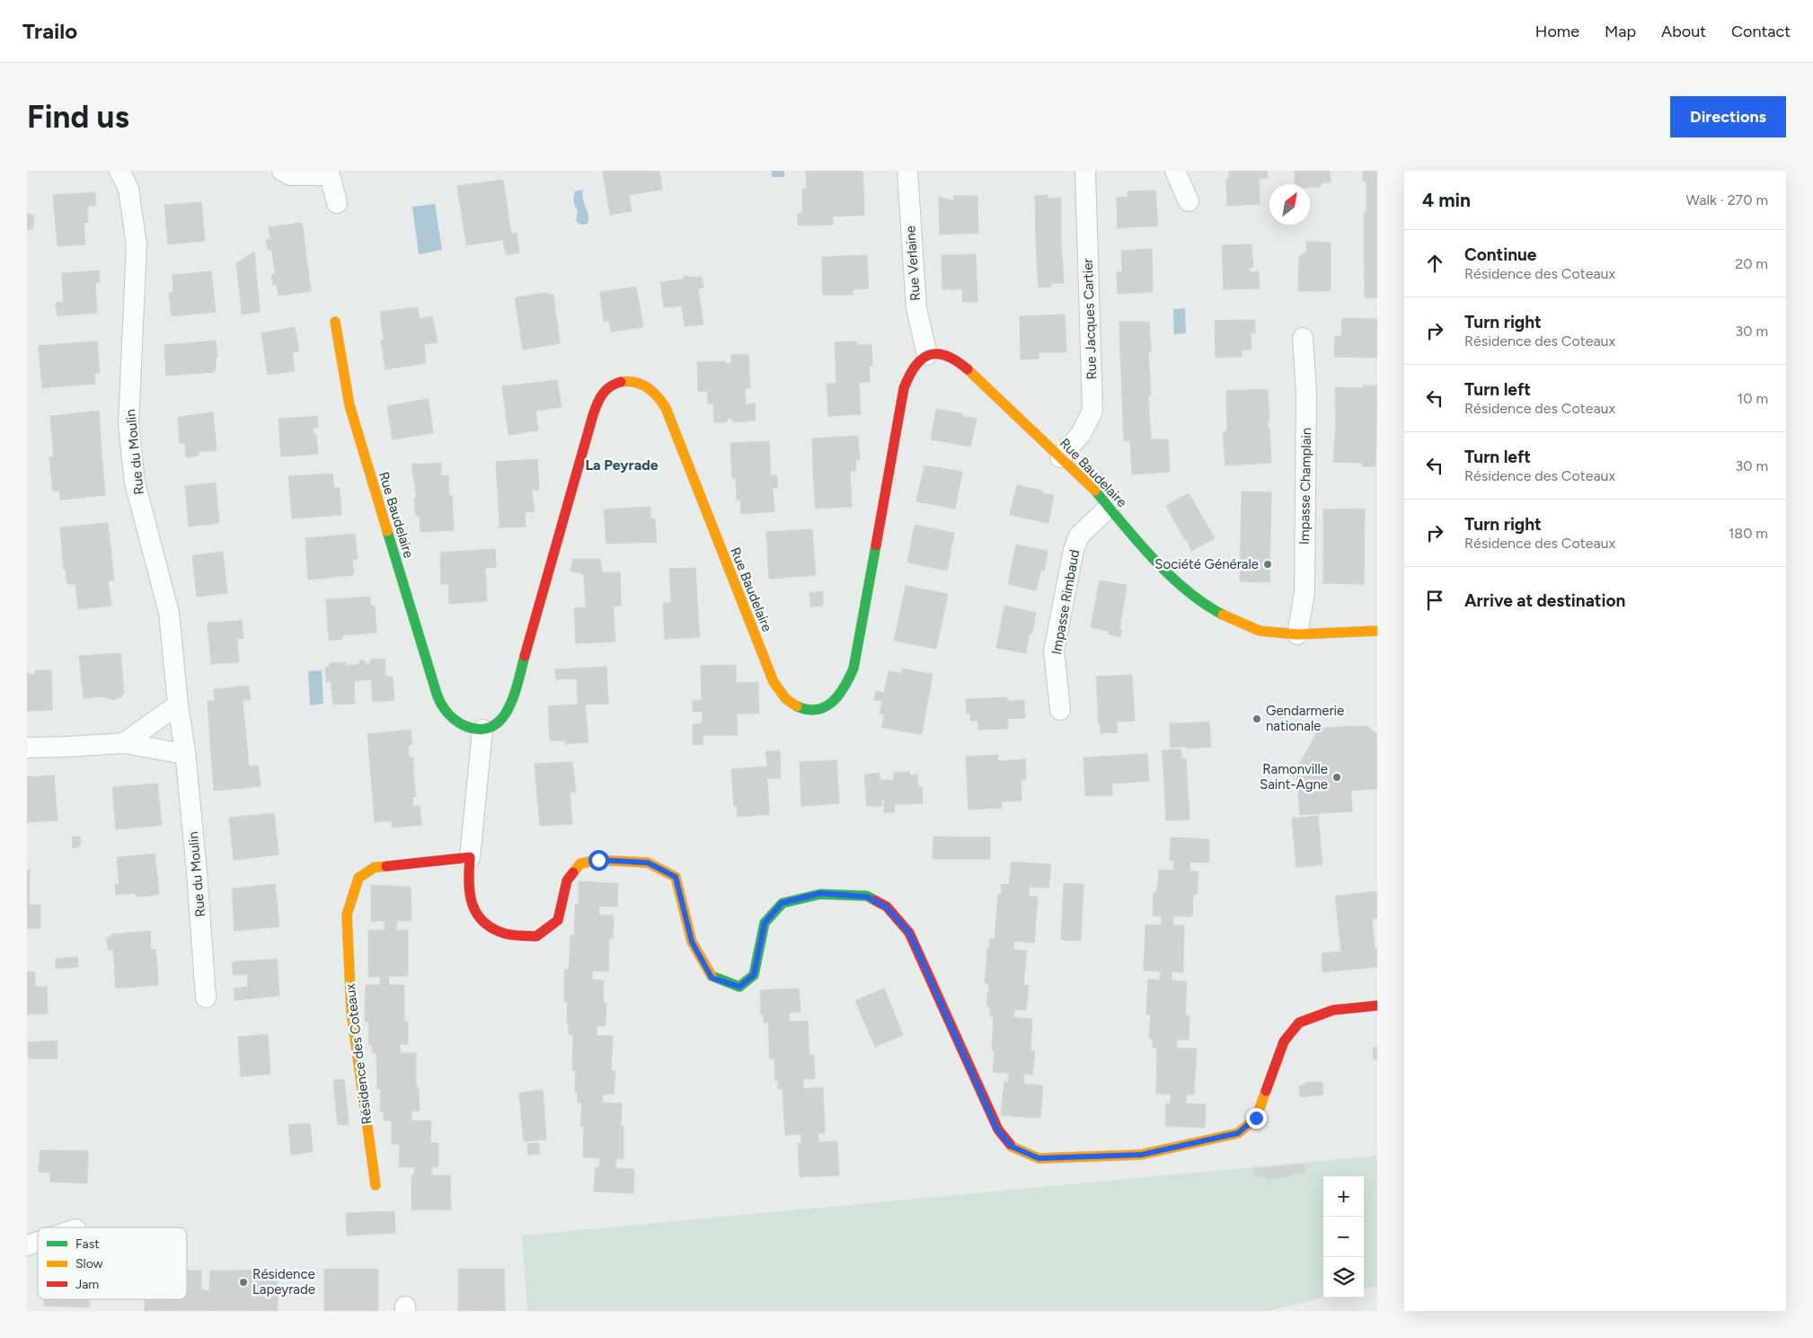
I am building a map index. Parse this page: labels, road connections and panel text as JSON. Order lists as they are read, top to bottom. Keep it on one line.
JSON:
{"streets":{"street":["Rue Verlaine","Rue Jacques Cartier","Rue du Moulin","Rue Baudelaire","Impasse Champlain","Impasse Rimbaud","Résidence des Coteaux"]},"crossings":[["Rue Verlaine","Rue Baudelaire"],["Rue Jacques Cartier","Rue Baudelaire"],["Rue Baudelaire","Impasse Champlain"],["Rue Baudelaire","Impasse Rimbaud"]],"districts":["La Peyrade"],"places":["Société Générale","Gendarmerie nationale","Ramonville Saint-Agne","Résidence Lapeyrade"],"legend":["Fast","Slow","Jam"],"north":"top right","page":{"header":"Trailo","nav":["Home","Map","About","Contact"],"buttons":"Directions","title":"Find us","heading":["4 min","Walk · 270 m"],"list":[["Continue","Résidence des Coteaux","20 m"],["Turn right","Résidence des Coteaux","30 m"],["Turn left","Résidence des Coteaux","10 m"],["Turn left","Résidence des Coteaux","30 m"],["Turn right","Résidence des Coteaux","180 m"],"Arrive at destination"],"map_buttons":["+","−"]}}
